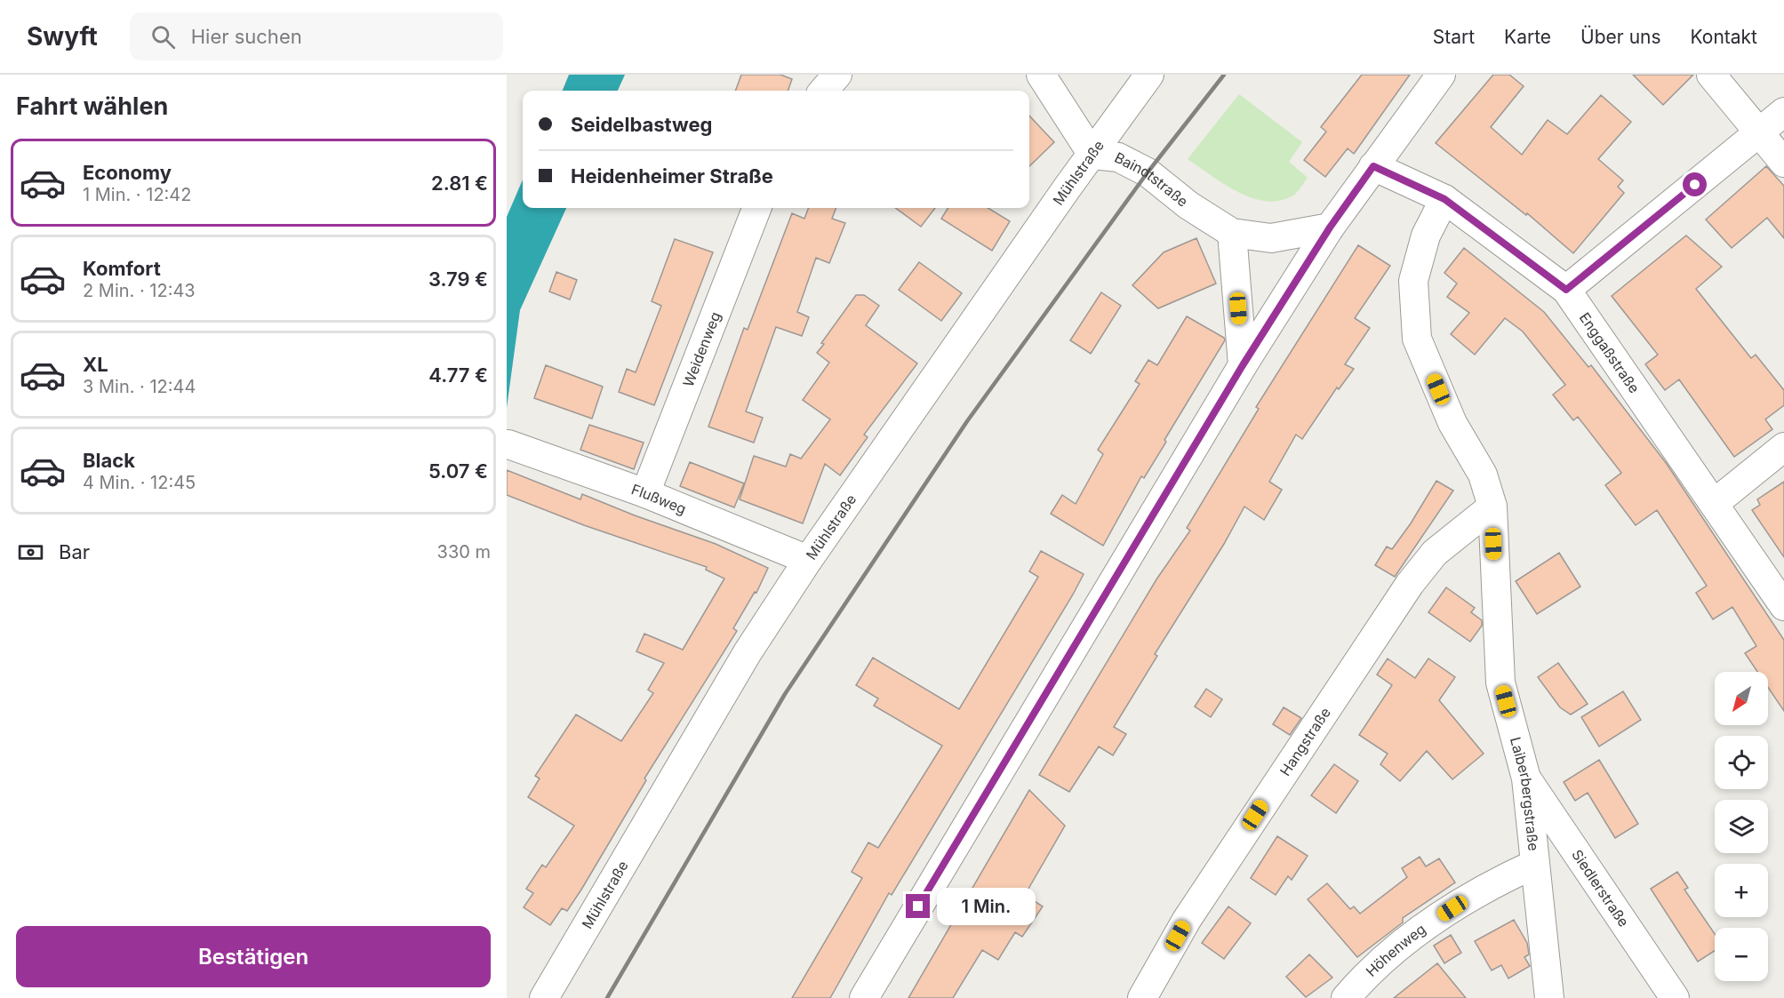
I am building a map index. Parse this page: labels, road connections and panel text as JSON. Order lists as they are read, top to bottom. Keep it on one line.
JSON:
{"streets":{"street":["Mühlstraße","Baindtstraße","Weidenweg","Enggaßstraße","Flußweg","Hangstraße","Laiberbergstraße","Siedlerstraße","Höhenweg"]},"crossings":[["Mühlstraße","Baindtstraße"],["Mühlstraße","Flußweg"],["Weidenweg","Flußweg"],["Enggaßstraße","Laiberbergstraße"],["Hangstraße","Laiberbergstraße"],["Laiberbergstraße","Siedlerstraße"],["Laiberbergstraße","Höhenweg"]],"north":"bottom left","page":{"header":"Swyft","search":"Hier suchen","nav":["Start","Karte","Über uns","Kontakt"],"heading":"Fahrt wählen","banner":["Seidelbastweg","Heidenheimer Straße"],"list":[{"name":"Economy","note":"1 Min. · 12:42","value":"2.81 €"},{"name":"Komfort","note":"2 Min. · 12:43","value":"3.79 €"},{"name":"XL","note":"3 Min. · 12:44","value":"4.77 €"},{"name":"Black","note":"4 Min. · 12:45","value":"5.07 €"}],"pay":["Bar","330 m"],"map_buttons":["+","−"],"bubble":"1 Min.","buttons":"Bestätigen"}}
